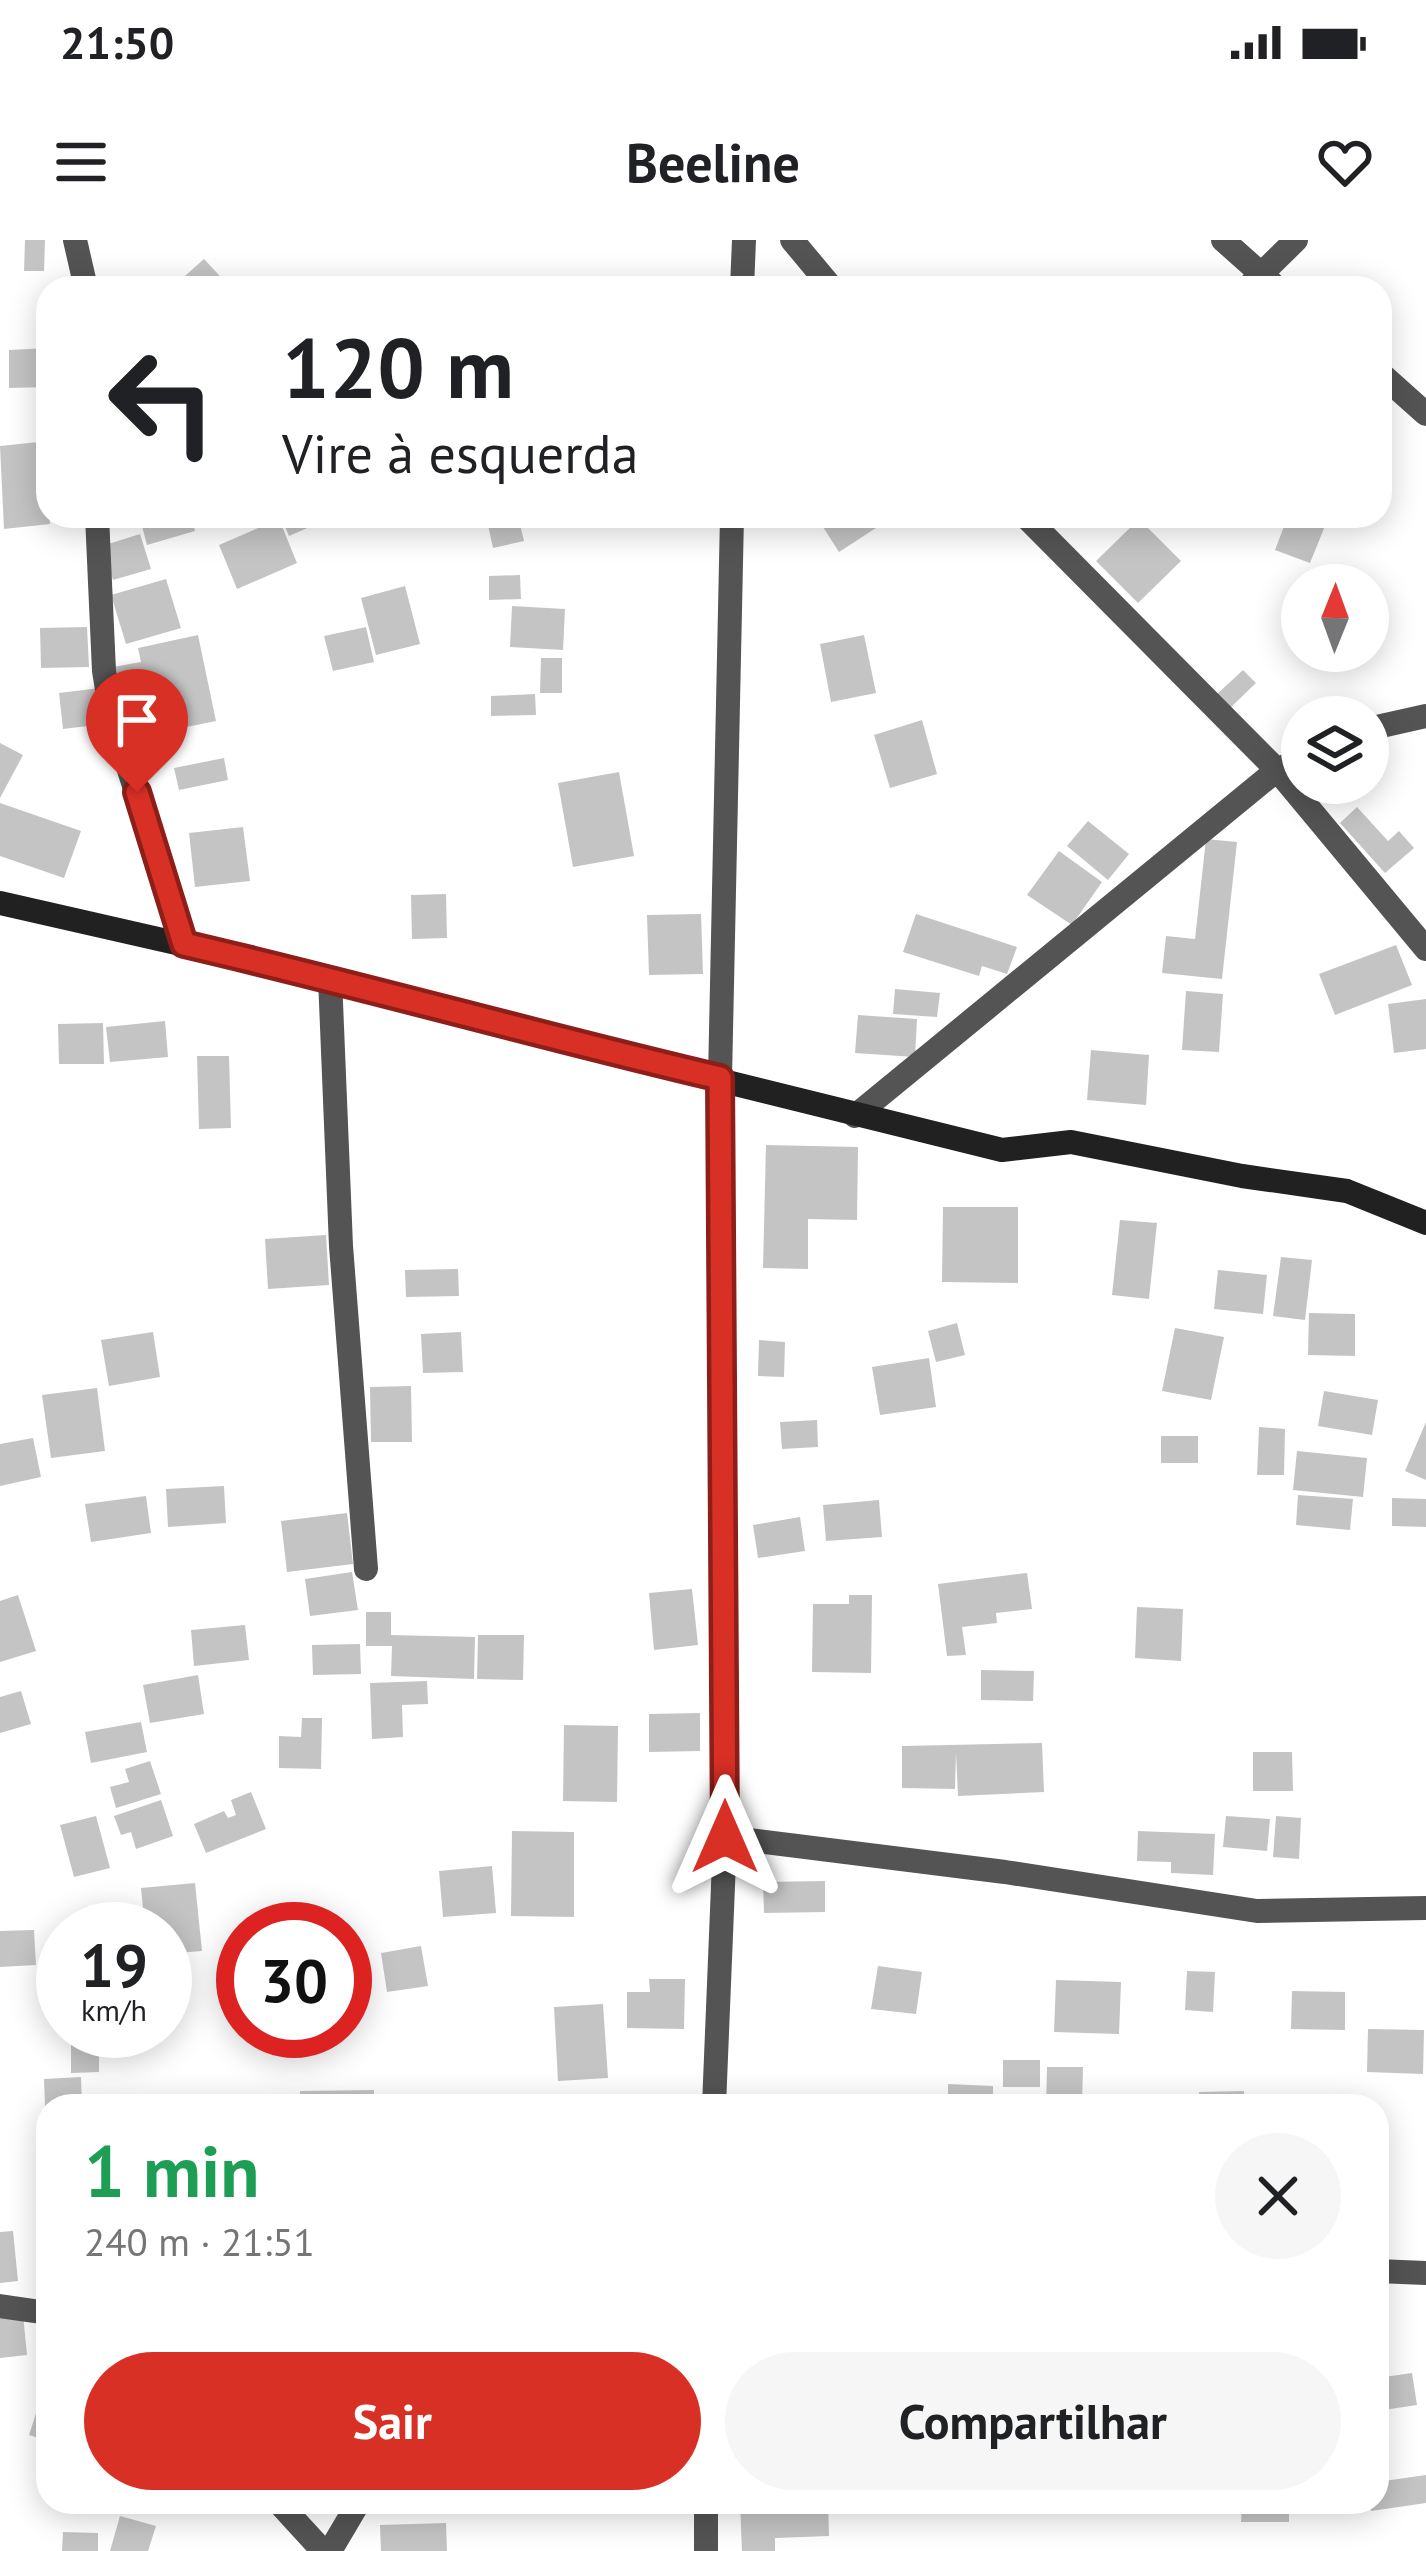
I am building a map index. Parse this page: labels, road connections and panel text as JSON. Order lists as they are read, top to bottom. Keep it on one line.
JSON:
{"north":"top","page":{"status":"21:50","header":"Beeline","turn":["120 m","Vire à esquerda"],"speed":"19 km/h","limit":"30","heading":["1 min","240 m · 21:51"],"buttons":["Sair","Compartilhar"]}}
